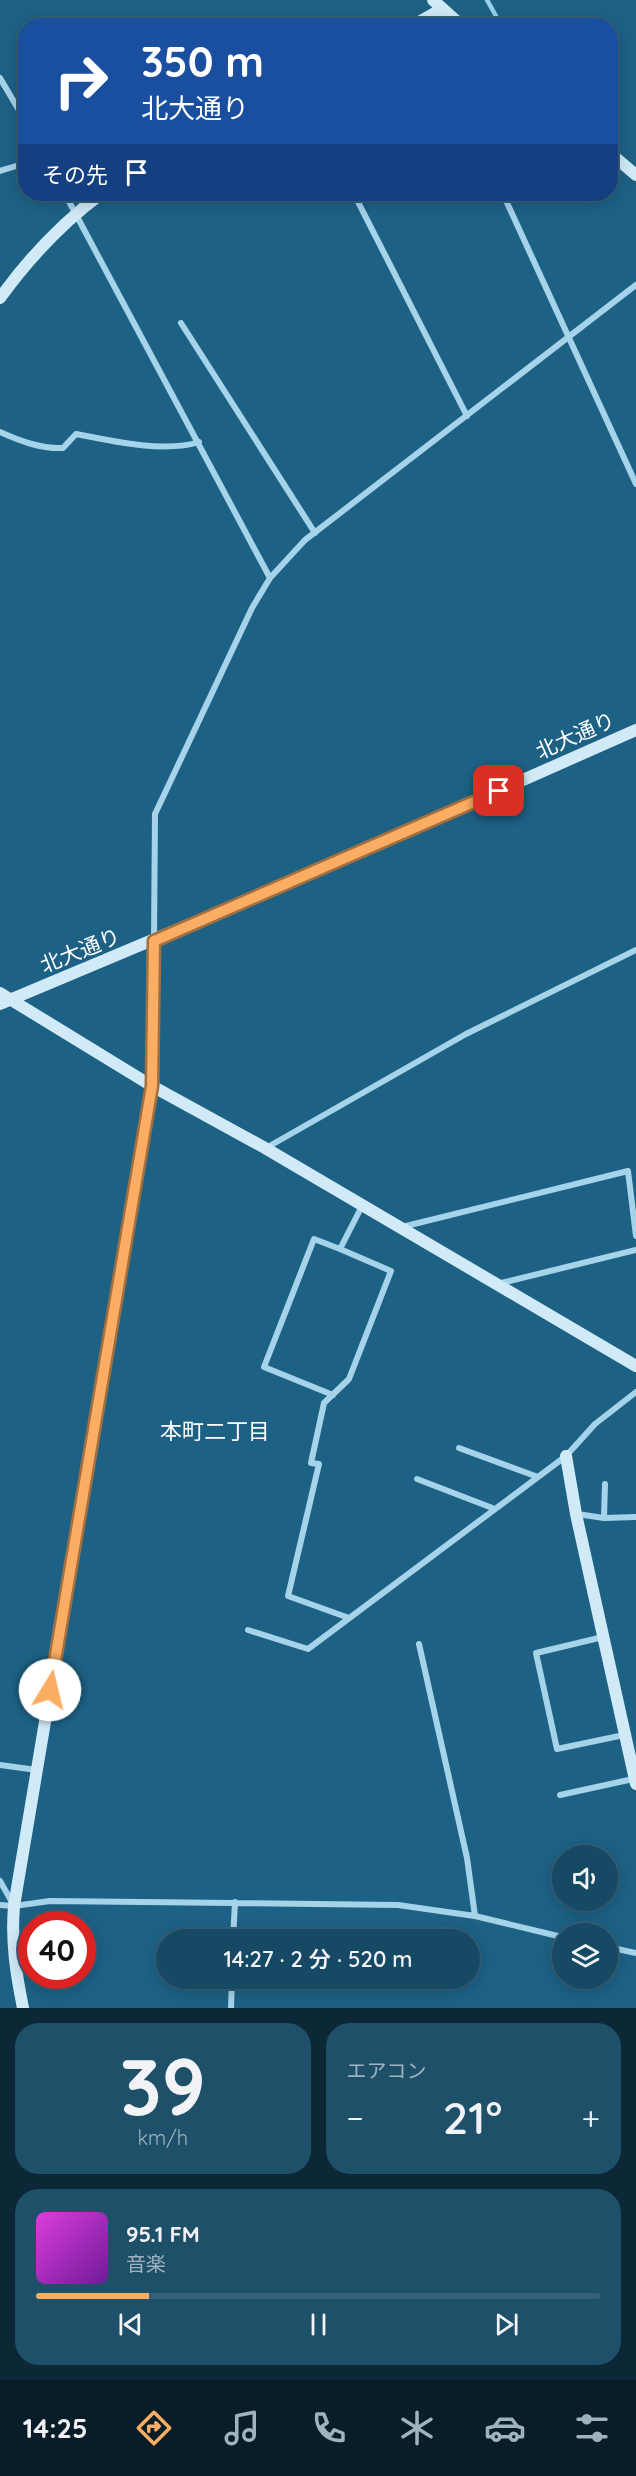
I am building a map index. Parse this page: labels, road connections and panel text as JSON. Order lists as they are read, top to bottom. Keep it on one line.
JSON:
{"streets":{"street":["北大通り"]},"districts":["本町二丁目"],"page":{"turn":["350 m","北大通り"],"then":"その先","limit":"40","trip":"14:27 · 2 分 · 520 m","tile":[["39","km/h"],"エアコン"],"heat":["−","21°","+"],"song":["95.1 FM","音楽"],"tabs":"14:25"}}
